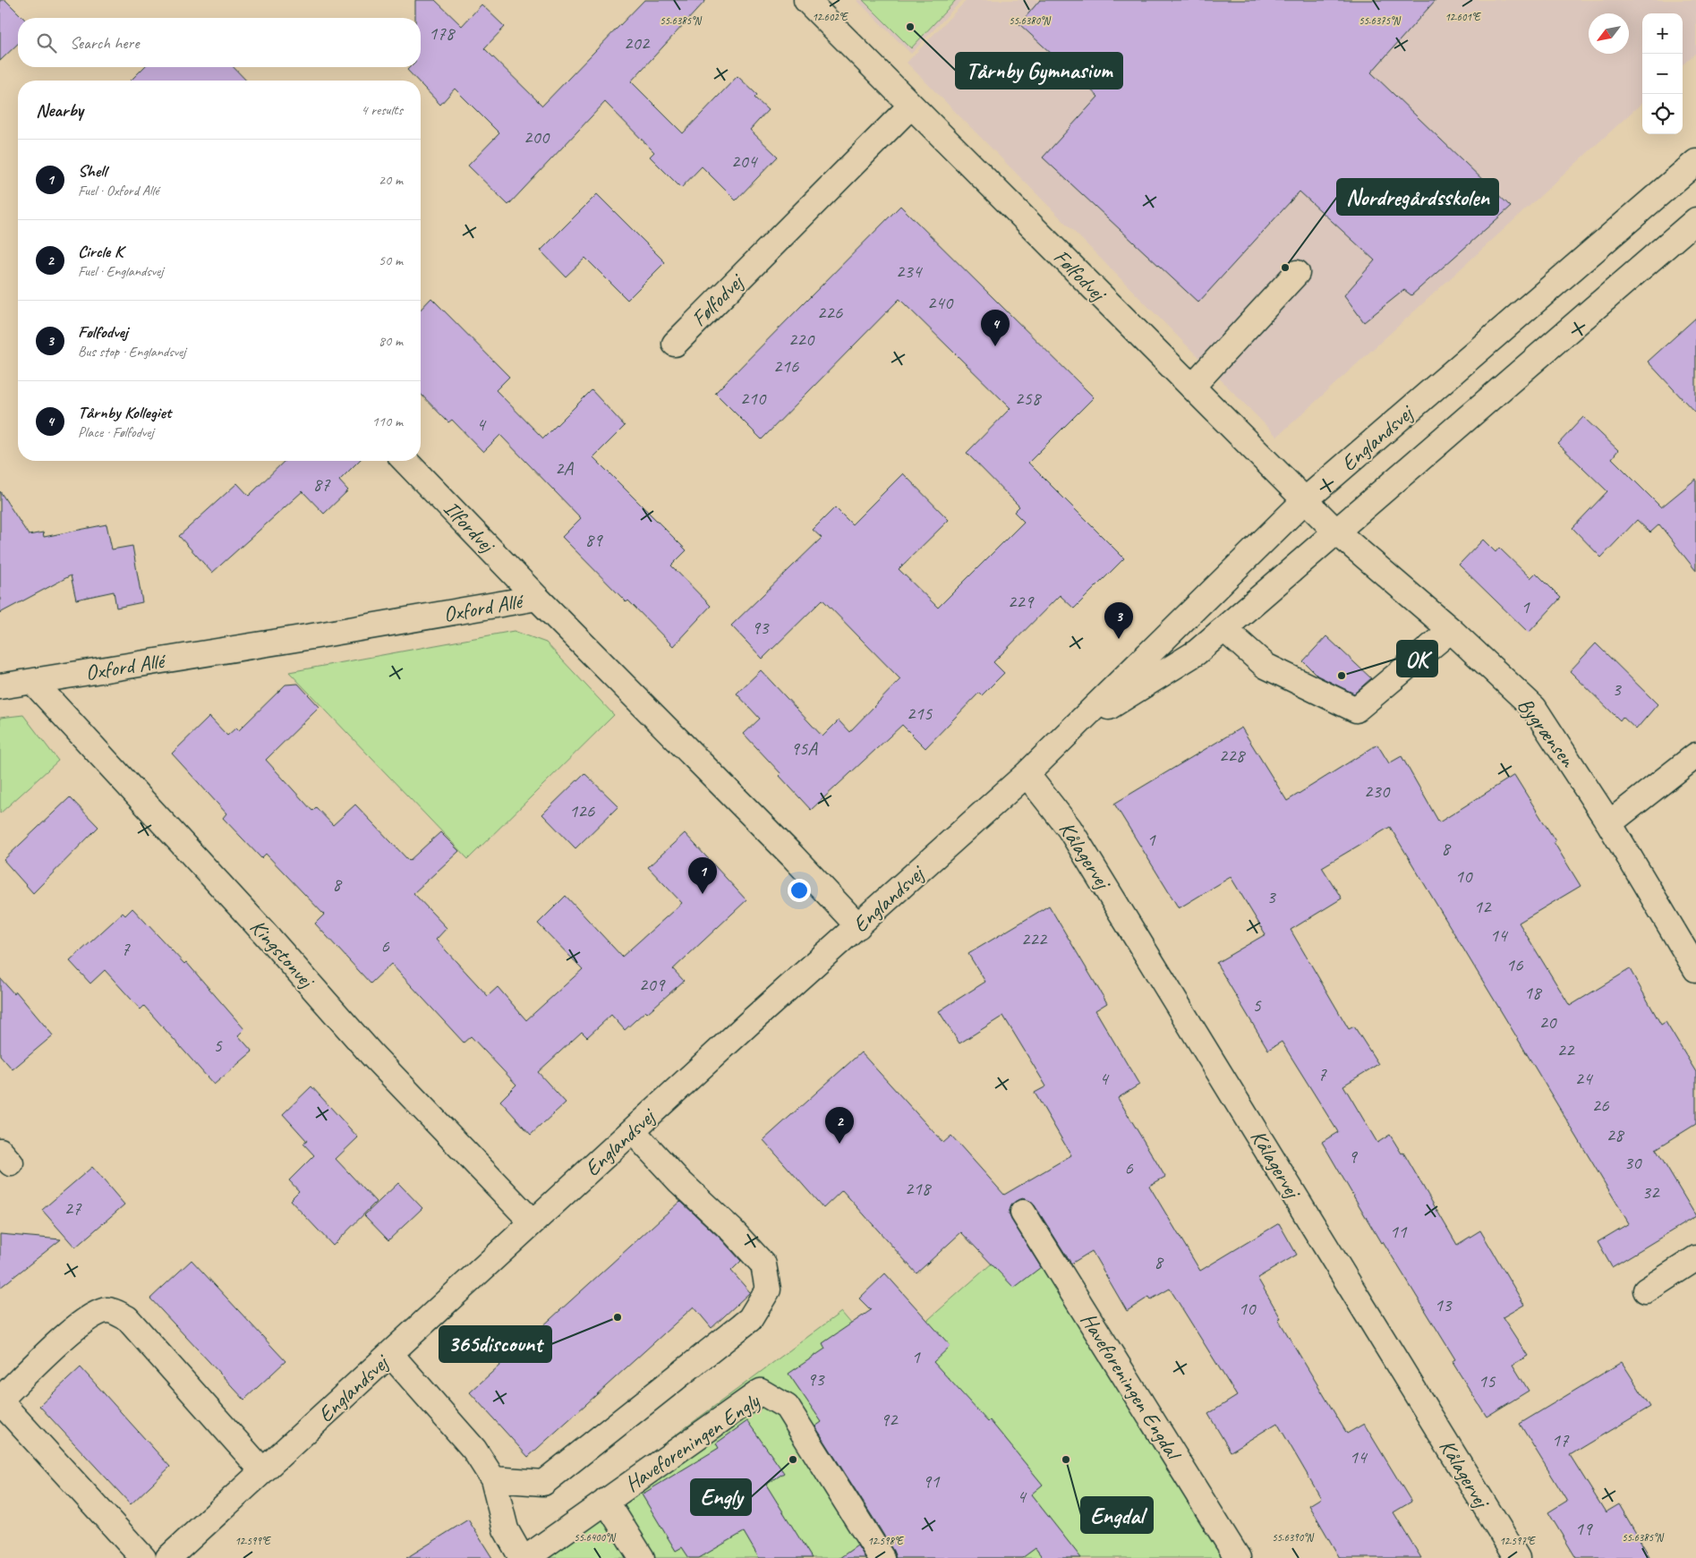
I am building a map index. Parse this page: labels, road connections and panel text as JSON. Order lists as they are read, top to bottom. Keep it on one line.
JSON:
{"streets":{"street":["Følfodvej","Englandsvej","Ilfordvej","Oxford Allé","Bygrænsen","Kålagervej","Kingstonvej","Haveforeningen Engdal","Haveforeningen Engly"]},"crossings":[["Følfodvej","Englandsvej"],["Følfodvej","Bygrænsen"],["Englandsvej","Oxford Allé"],["Englandsvej","Bygrænsen"],["Englandsvej","Kålagervej"],["Englandsvej","Kingstonvej"],["Ilfordvej","Oxford Allé"],["Oxford Allé","Kingstonvej"]],"places":["Tårnby Gymnasium","Nordregårdsskolen","OK","365discount","Engly","Engdal"],"house_numbers":["178","202","200","204","234","240","226","220","216","210","258","4","2A","87","89","229","1","93","3","215","95A","228","230","126","1","8","10","8","3","12","14","222","6","7","16","209","18","5","20","5","22","7","4","24","26","28","9","30","6","218","32","27","11","8","13","10","1","93","15","92","17","14","91","4","19"],"north":"bottom left","page":{"map_buttons":["+","−"],"search":"Search here","heading":["Nearby","4 results"],"list":[{"mark":"1","name":"Shell","note":"Fuel · Oxford Allé","value":"20 m"},{"mark":"2","name":"Circle K","note":"Fuel · Englandsvej","value":"50 m"},{"mark":"3","name":"Følfodvej","note":"Bus stop · Englandsvej","value":"80 m"},{"mark":"4","name":"Tårnby Kollegiet","note":"Place · Følfodvej","value":"110 m"}],"pins":["4","3","1","2"]},"coordinates":["12.602°E","12.601°E","55.6385°N","55.6380°N","55.6375°N","55.6400°N","55.6390°N","12.599°E","12.598°E","12.597°E"]}
